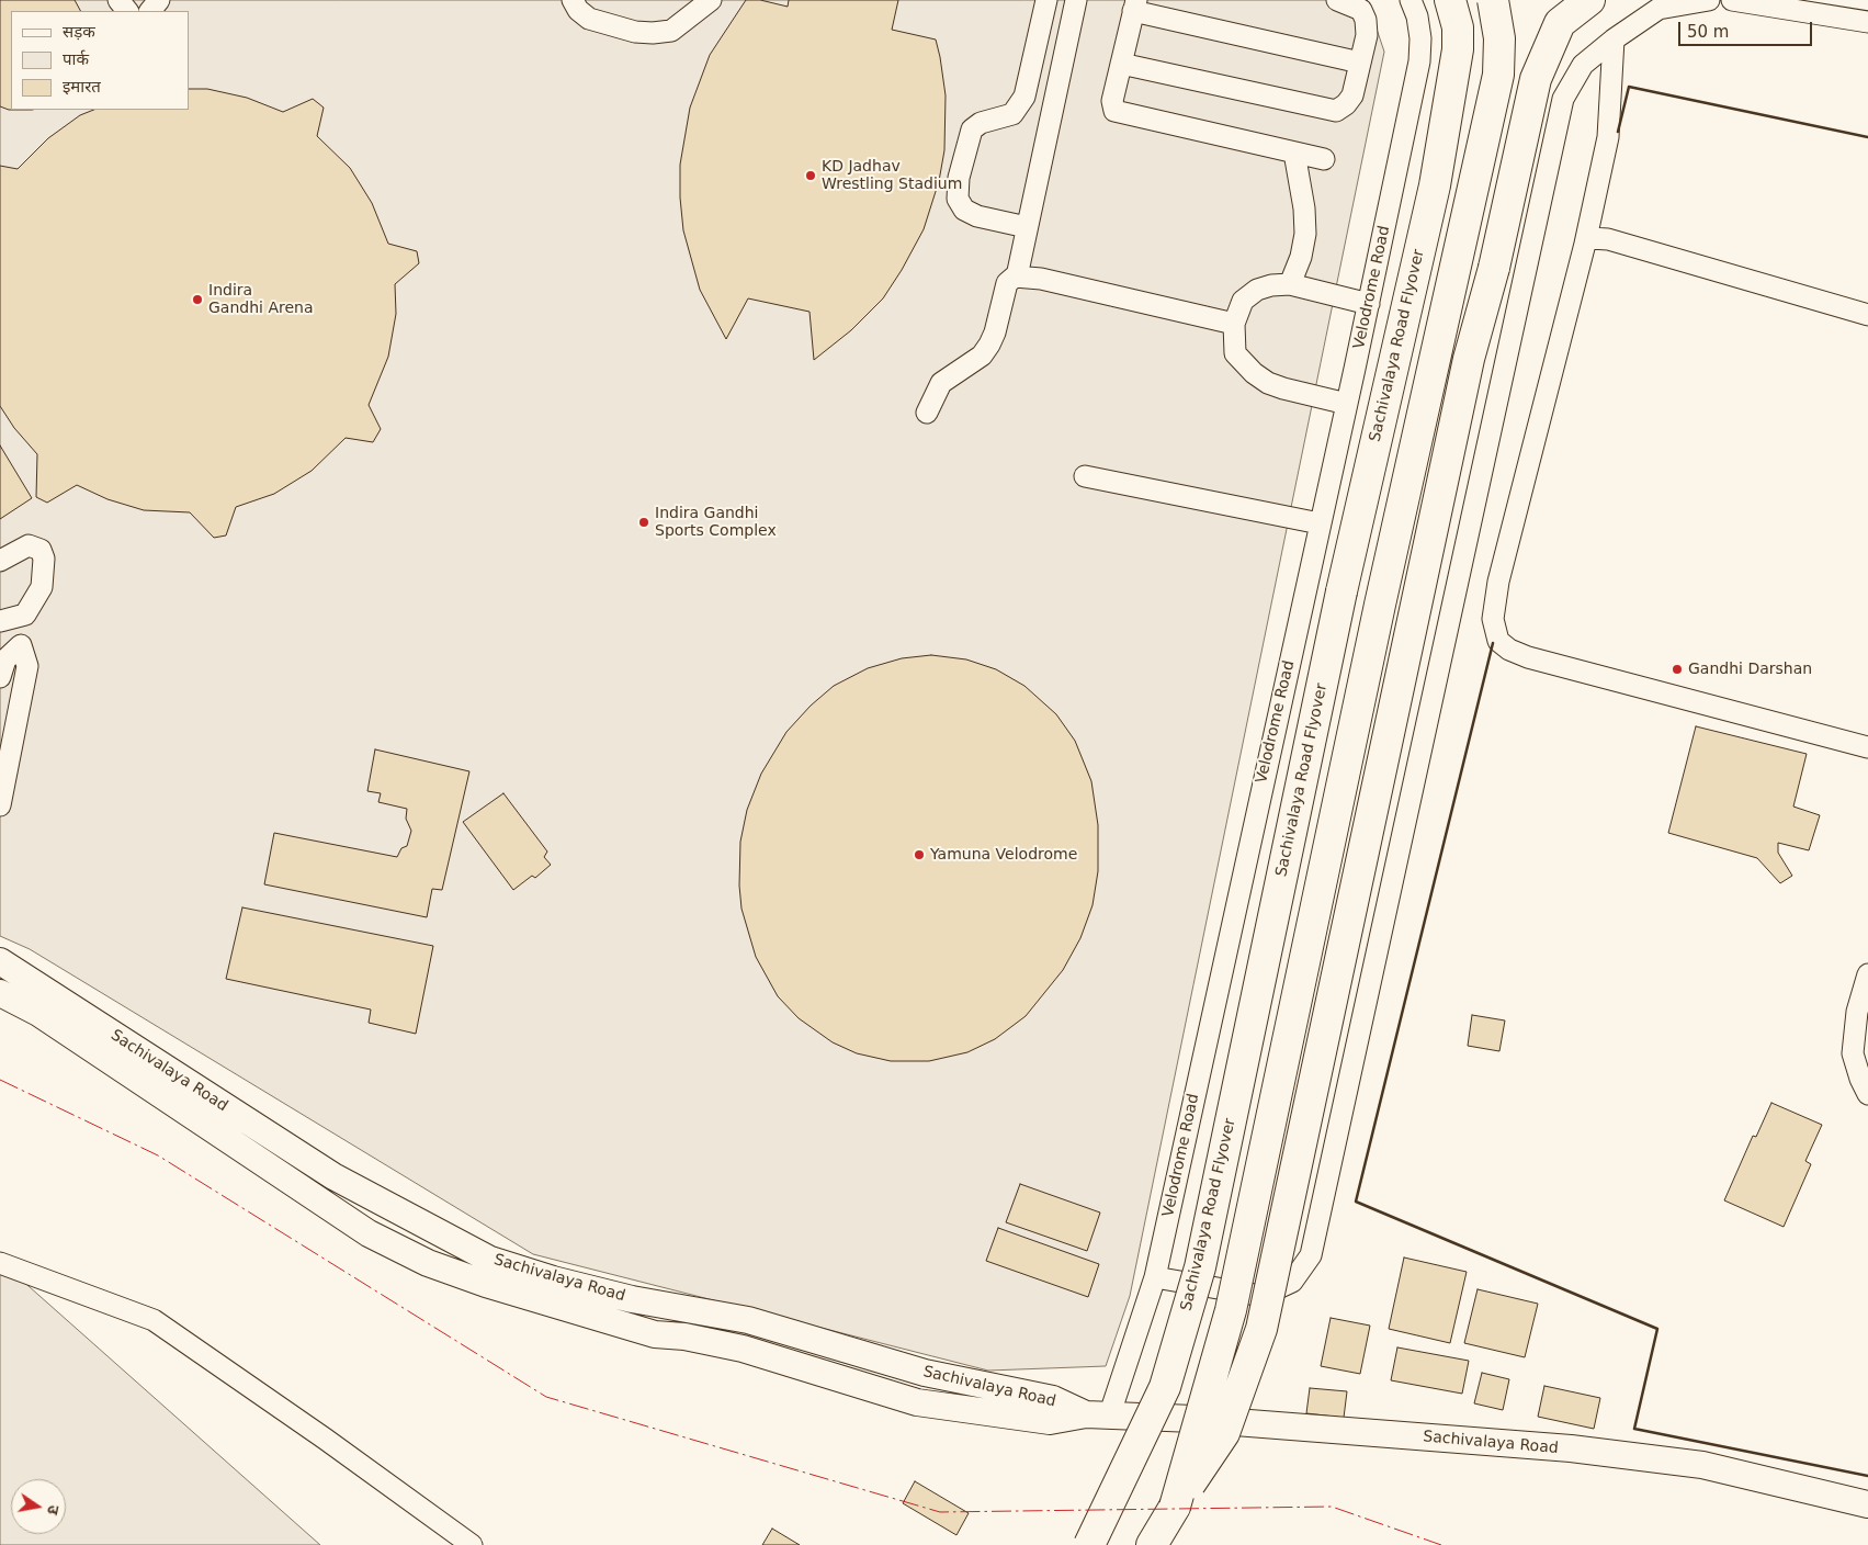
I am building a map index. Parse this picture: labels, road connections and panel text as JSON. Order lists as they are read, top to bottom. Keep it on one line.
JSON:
{"streets":{"highway":["Sachivalaya Road Flyover"],"main road":["Sachivalaya Road"],"street":["Velodrome Road"]},"crossings":[["Velodrome Road","Sachivalaya Road"]],"places":["KD Jadhav Wrestling Stadium","Indira Gandhi Arena","Indira Gandhi Sports Complex","Gandhi Darshan","Yamuna Velodrome"],"legend":["सड़क","पार्क","इमारत"],"scale_bar":"50 m","north":"right"}
